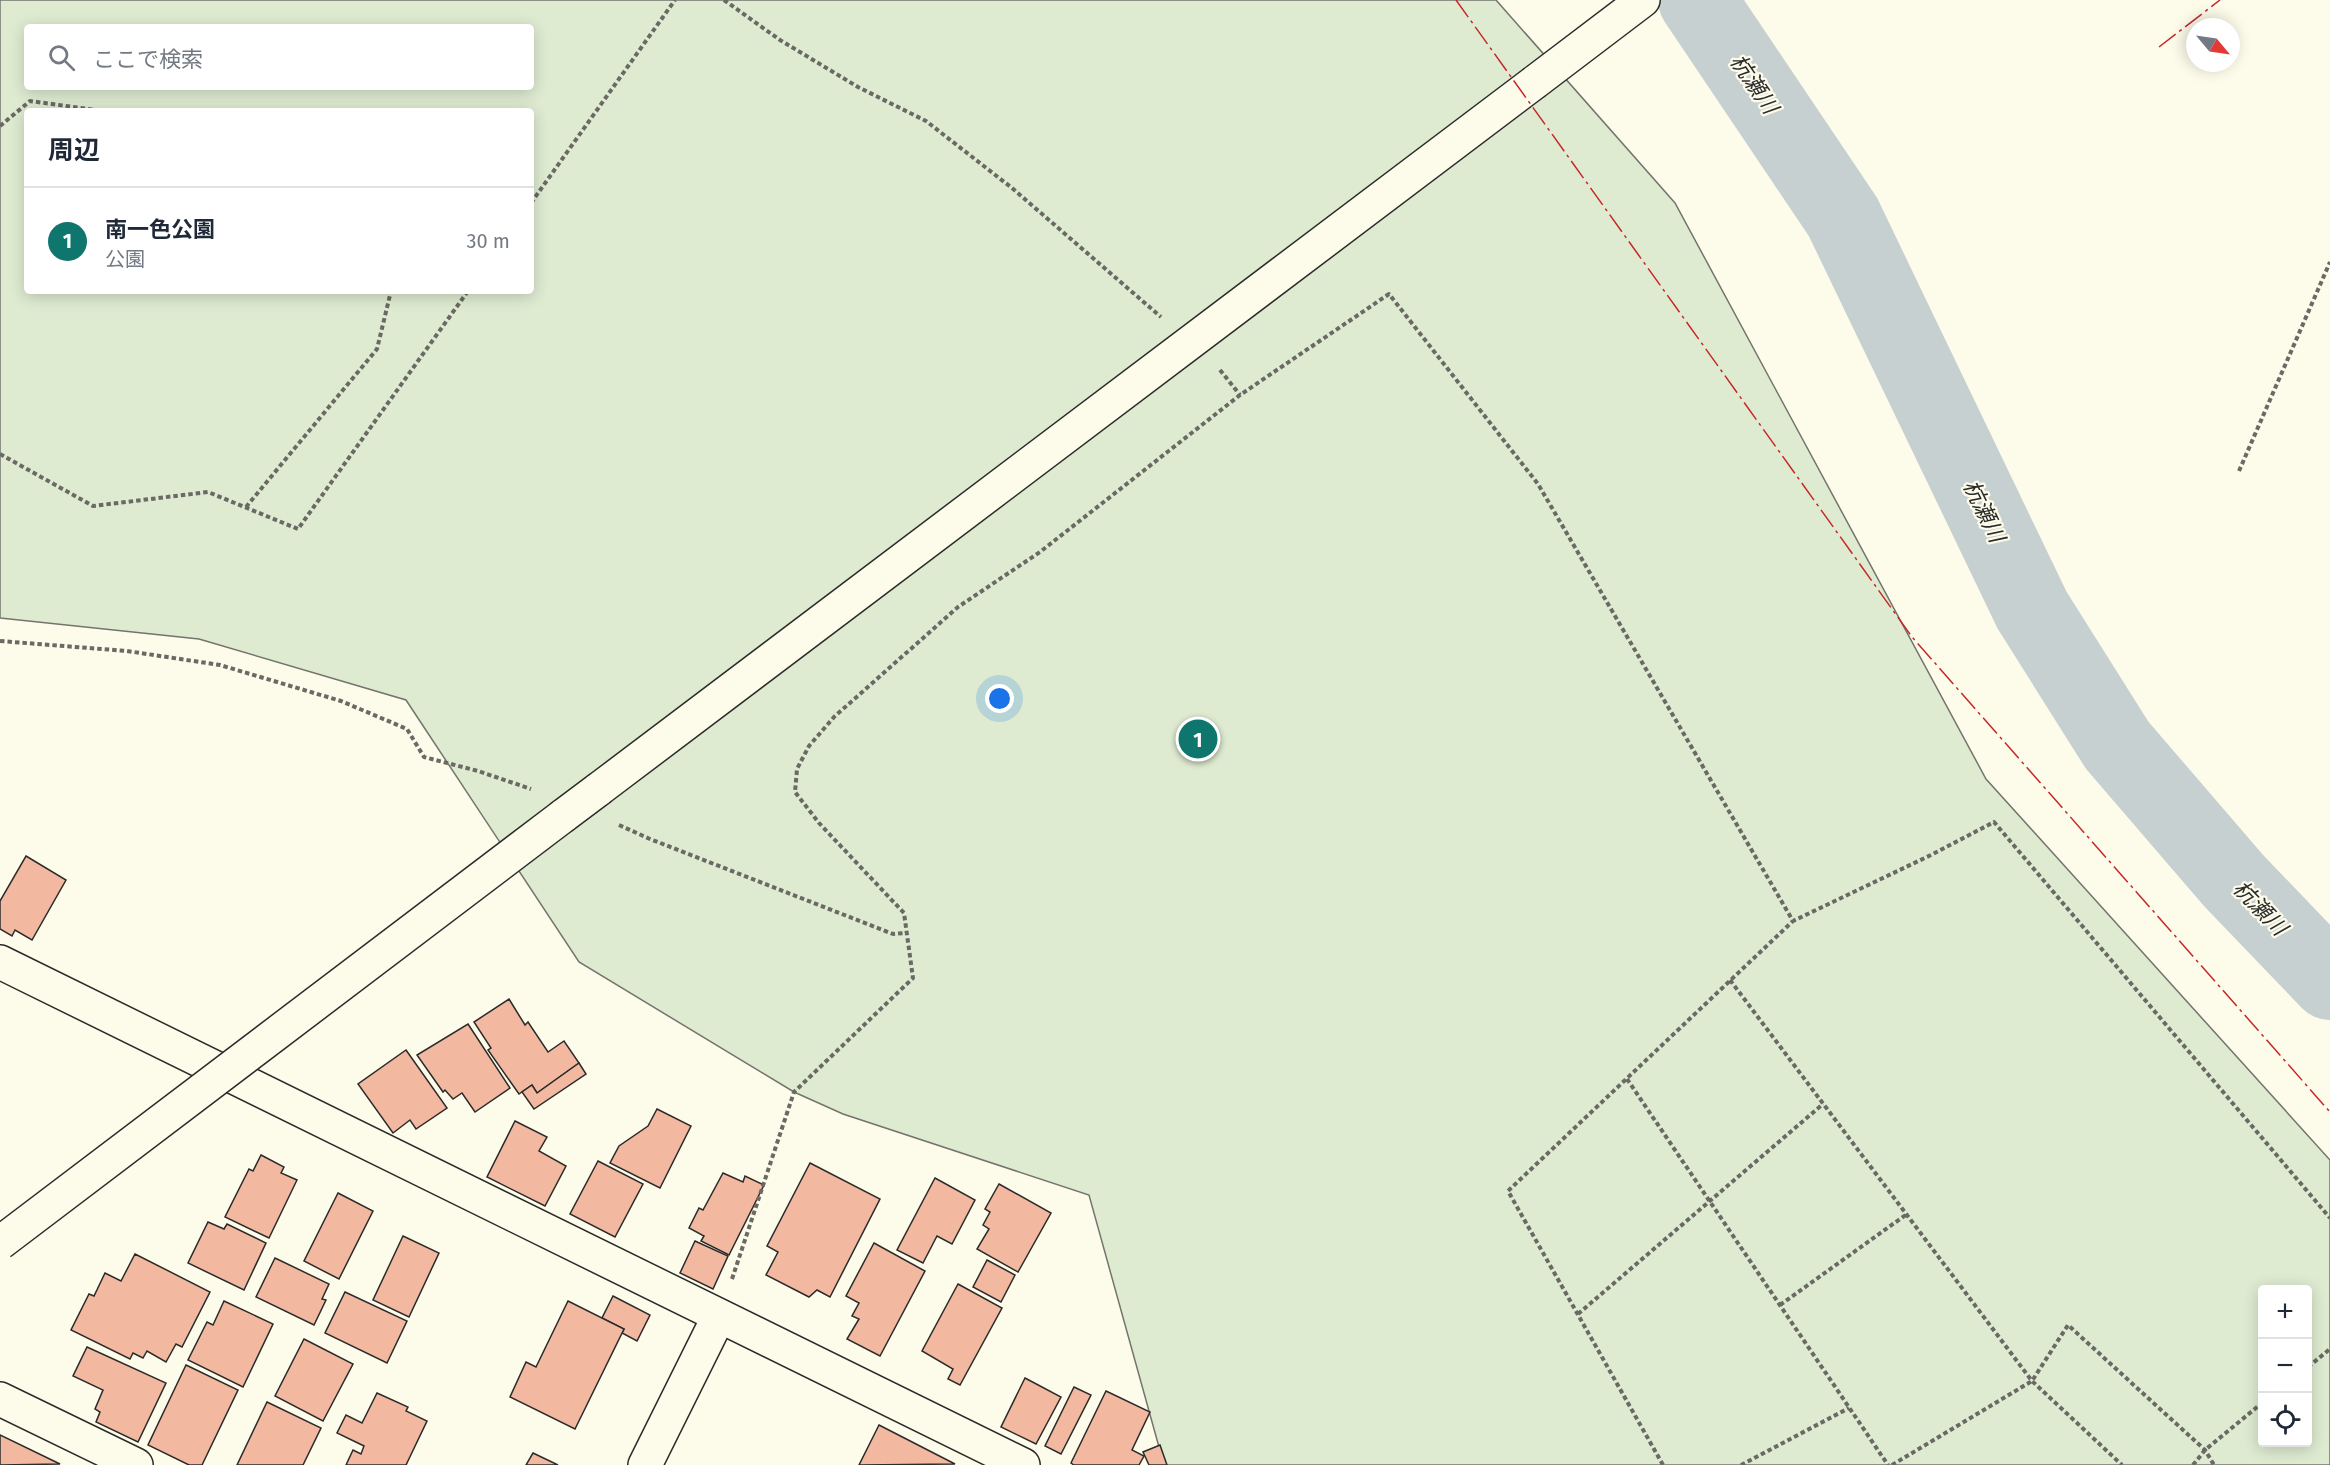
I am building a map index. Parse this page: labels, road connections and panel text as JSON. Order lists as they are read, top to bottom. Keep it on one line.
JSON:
{"water":["杭瀬川"],"north":"bottom right","page":{"search":"ここで検索","heading":"周辺","list":[{"mark":"1","name":"南一色公園","note":"公園","value":"30 m"}],"pins":"1","map_buttons":["+","−"]}}
